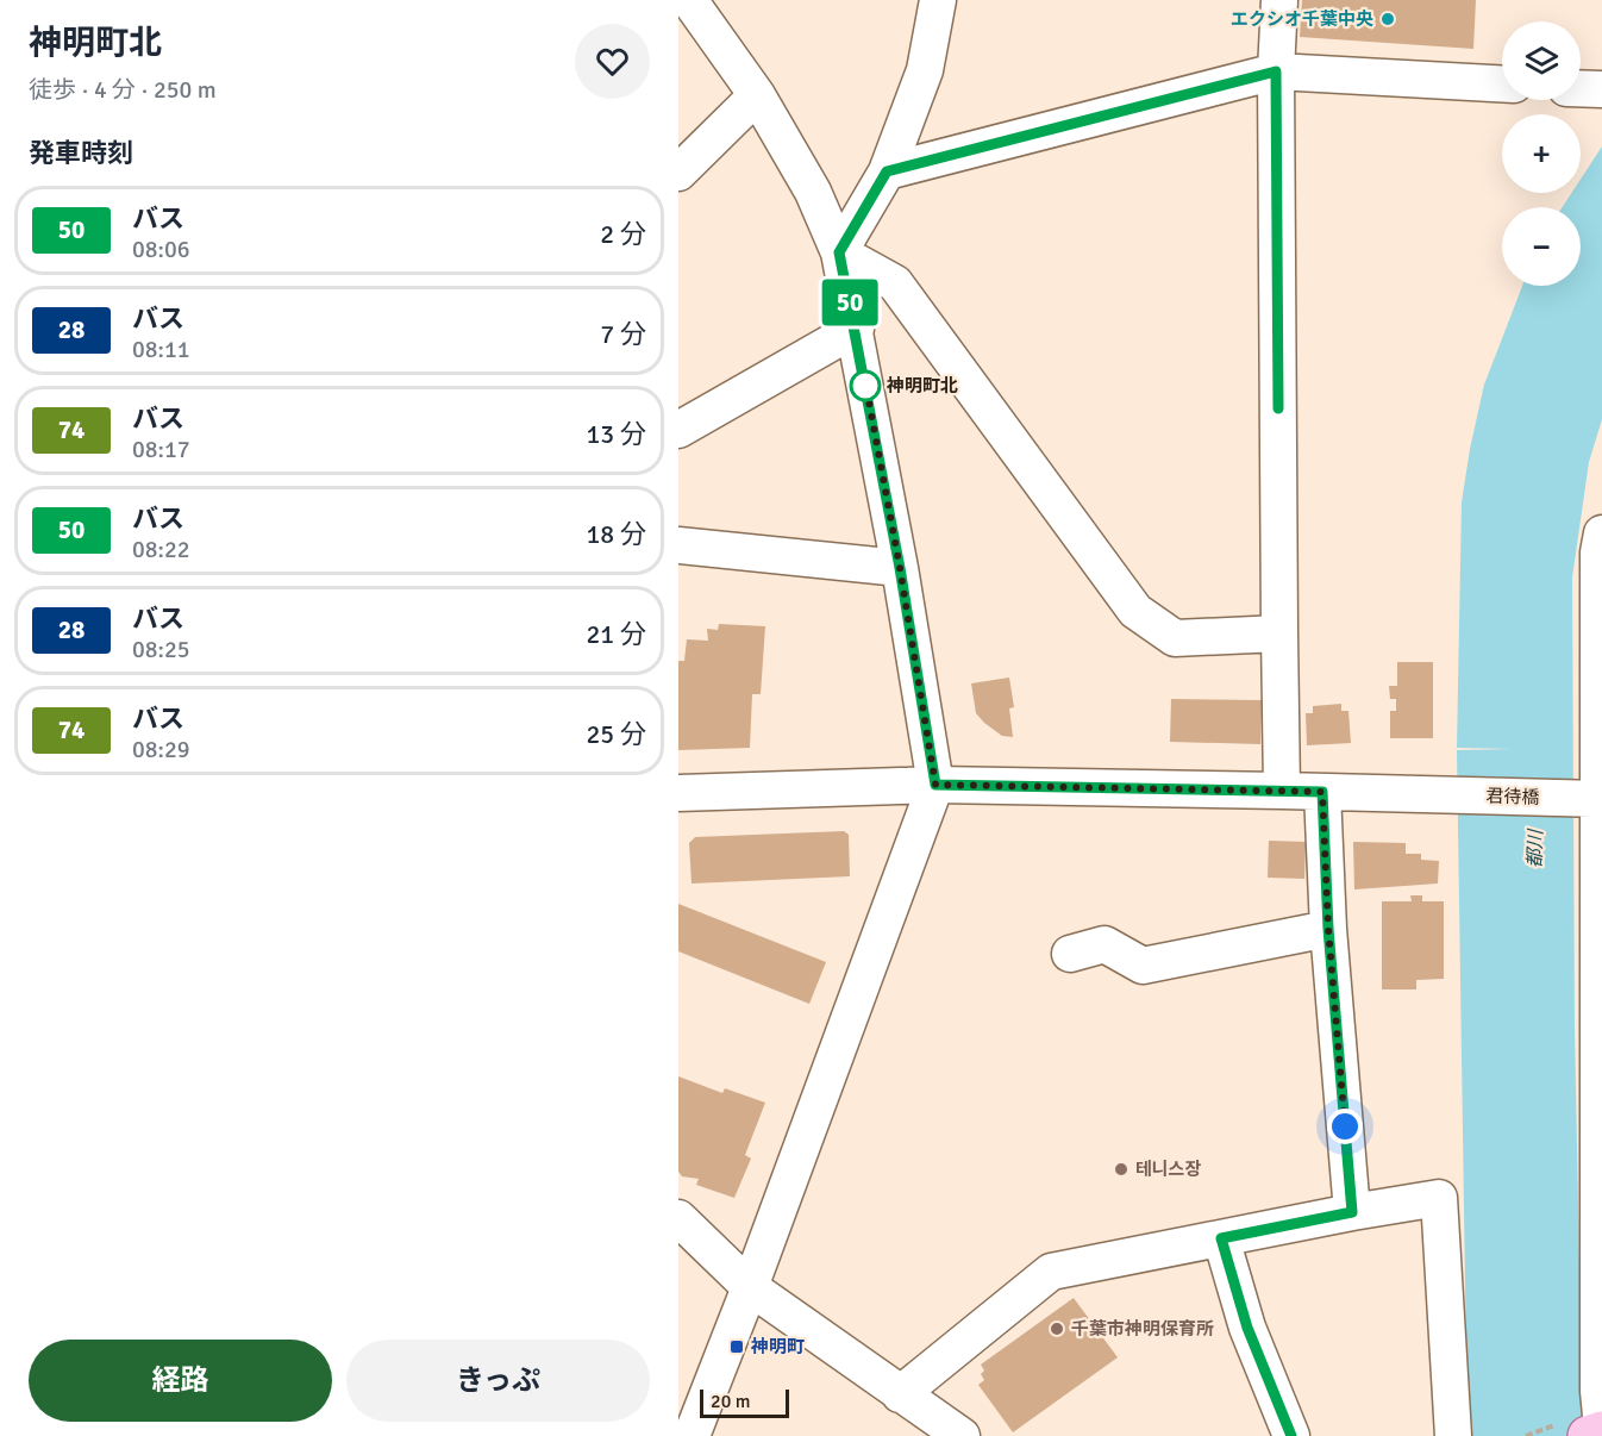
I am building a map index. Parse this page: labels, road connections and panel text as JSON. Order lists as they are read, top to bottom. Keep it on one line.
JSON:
{"streets":{"street":["君待橋"]},"water":["都川"],"places":{"other":["エクシオ千葉中央","神明町北","테니스장","千葉市神明保育所"],"transit":["神明町"]},"lines":["bus line 50"],"scale_bar":"20 m","page":{"heading":[["神明町北","徒歩 · 4 分 · 250 m"],"発車時刻"],"on_map":"50","map_buttons":["+","−"],"list":[{"mark":"50","name":"バス","note":"08:06","value":"2 分"},{"mark":"28","name":"バス","note":"08:11","value":"7 分"},{"mark":"74","name":"バス","note":"08:17","value":"13 分"},{"mark":"50","name":"バス","note":"08:22","value":"18 分"},{"mark":"28","name":"バス","note":"08:25","value":"21 分"},{"mark":"74","name":"バス","note":"08:29","value":"25 分"}],"buttons":["経路","きっぷ"],"scale":"20 m"}}
